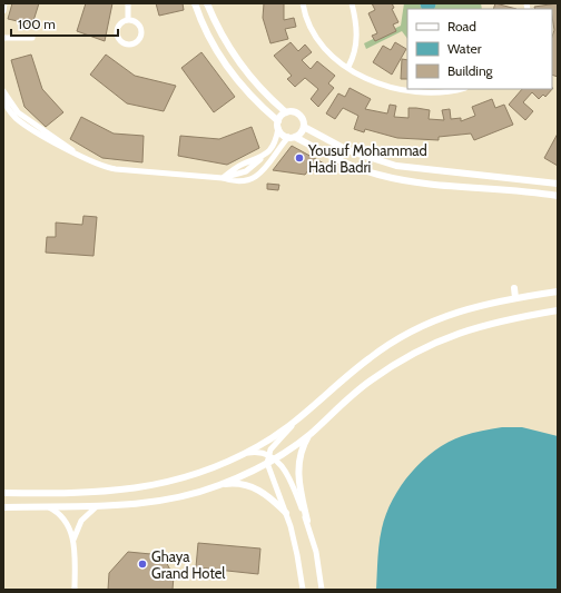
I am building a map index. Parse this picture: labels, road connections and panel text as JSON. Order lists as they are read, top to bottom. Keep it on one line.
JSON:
{"places":["Yousuf Mohammad Hadi Badri","Ghaya Grand Hotel"],"legend":["Road","Water","Building"],"scale_bar":"100 m"}
